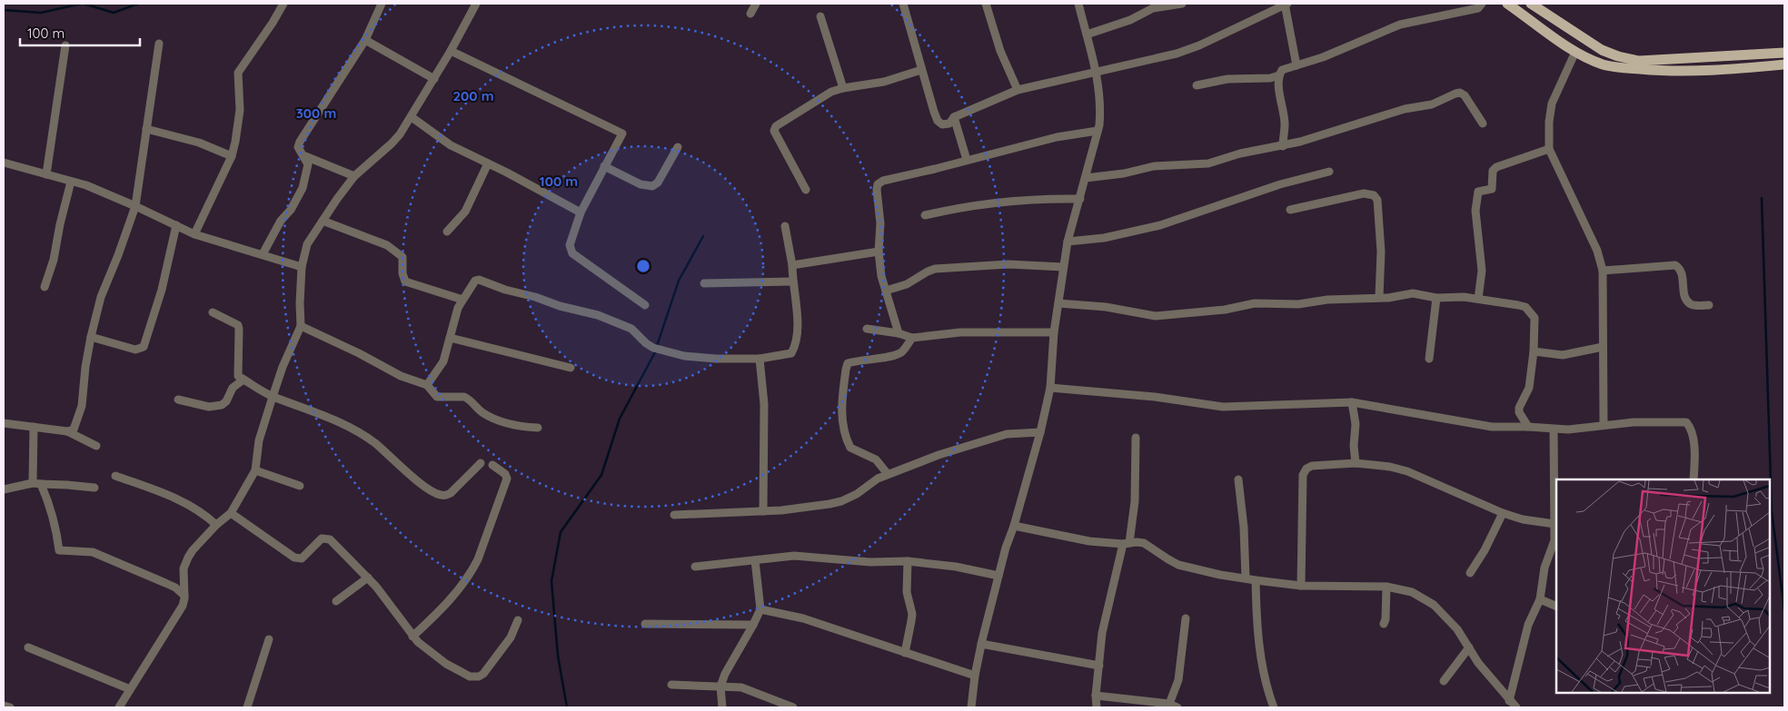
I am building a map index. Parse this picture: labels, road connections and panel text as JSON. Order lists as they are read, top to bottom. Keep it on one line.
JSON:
{"scale_bar":"100 m","rings":["200 m","300 m","100 m"]}
